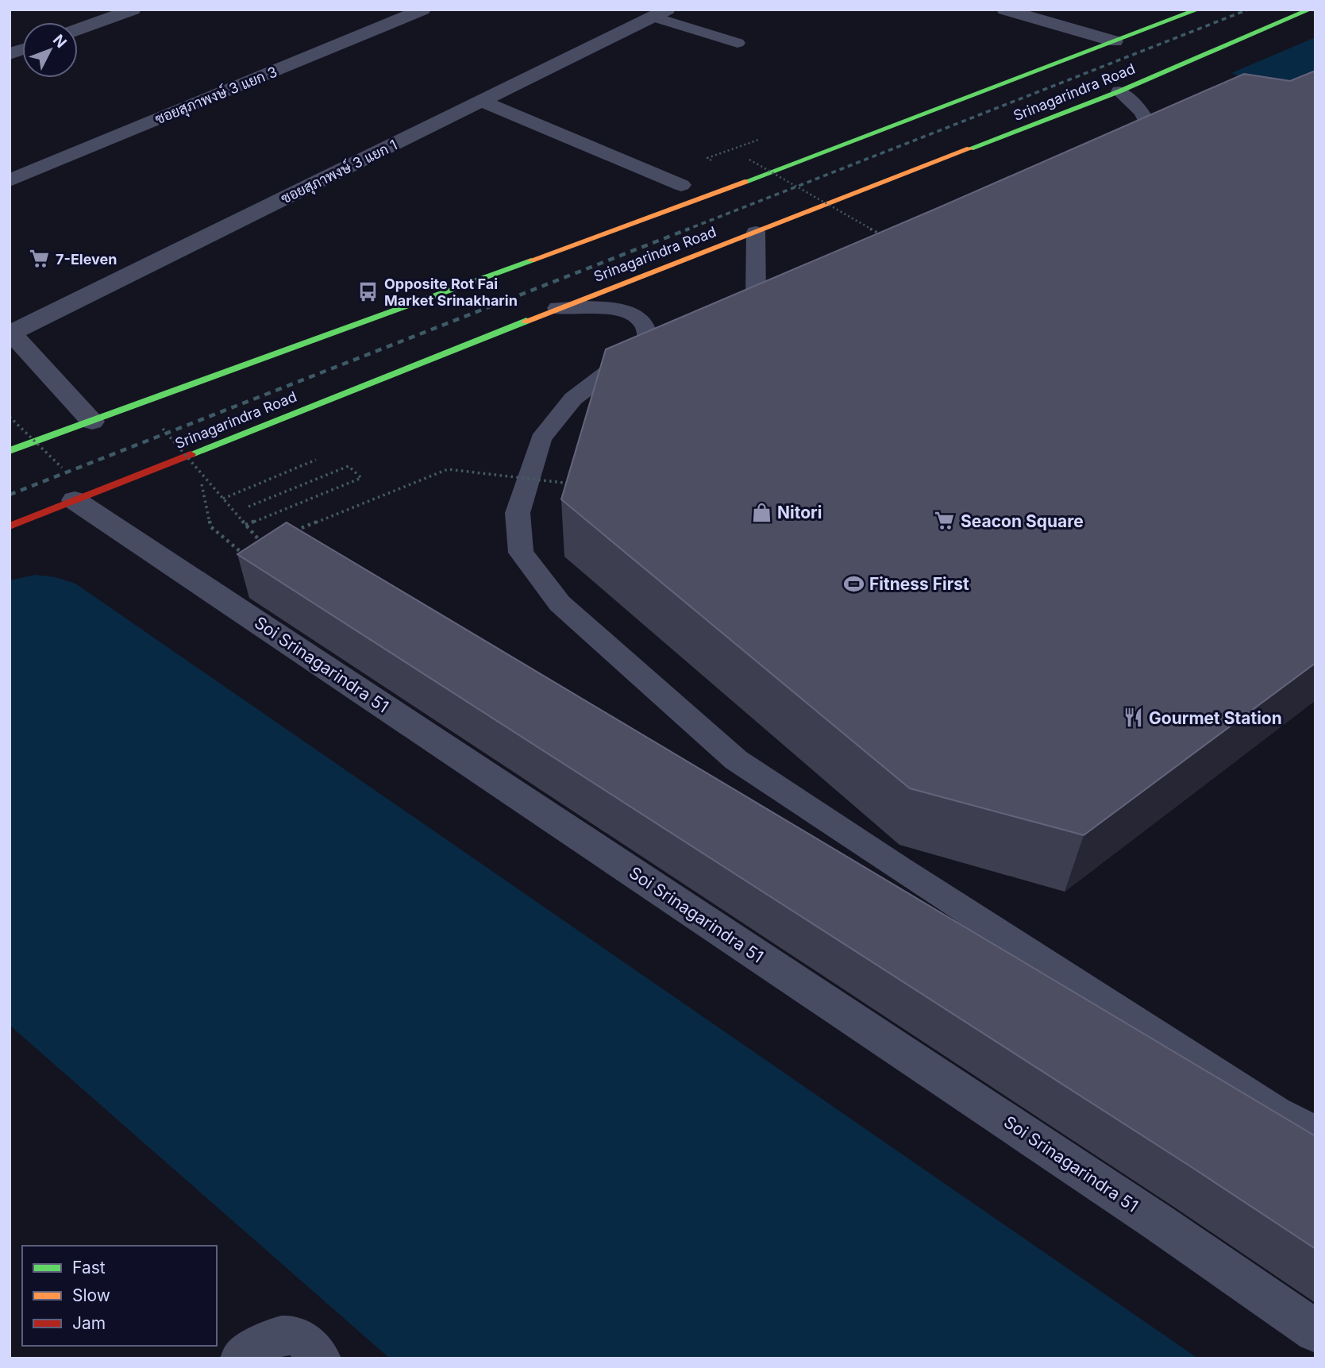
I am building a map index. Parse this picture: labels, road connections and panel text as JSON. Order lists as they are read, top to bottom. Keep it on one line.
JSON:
{"streets":{"main road":["Srinagarindra Road"],"street":["ซอยสุภาพงษ์ 3 แยก 3","ซอยสุภาพงษ์ 3 แยก 1","Soi Srinagarindra 51"]},"crossings":[["Srinagarindra Road","Soi Srinagarindra 51"]],"places":{"supermarket":["7-Eleven","Seacon Square"],"bus stop":["Opposite Rot Fai Market Srinakharin"],"shop":["Nitori"],"sports":["Fitness First"],"restaurant":["Gourmet Station"]},"legend":["Fast","Slow","Jam"],"north":"top right"}
